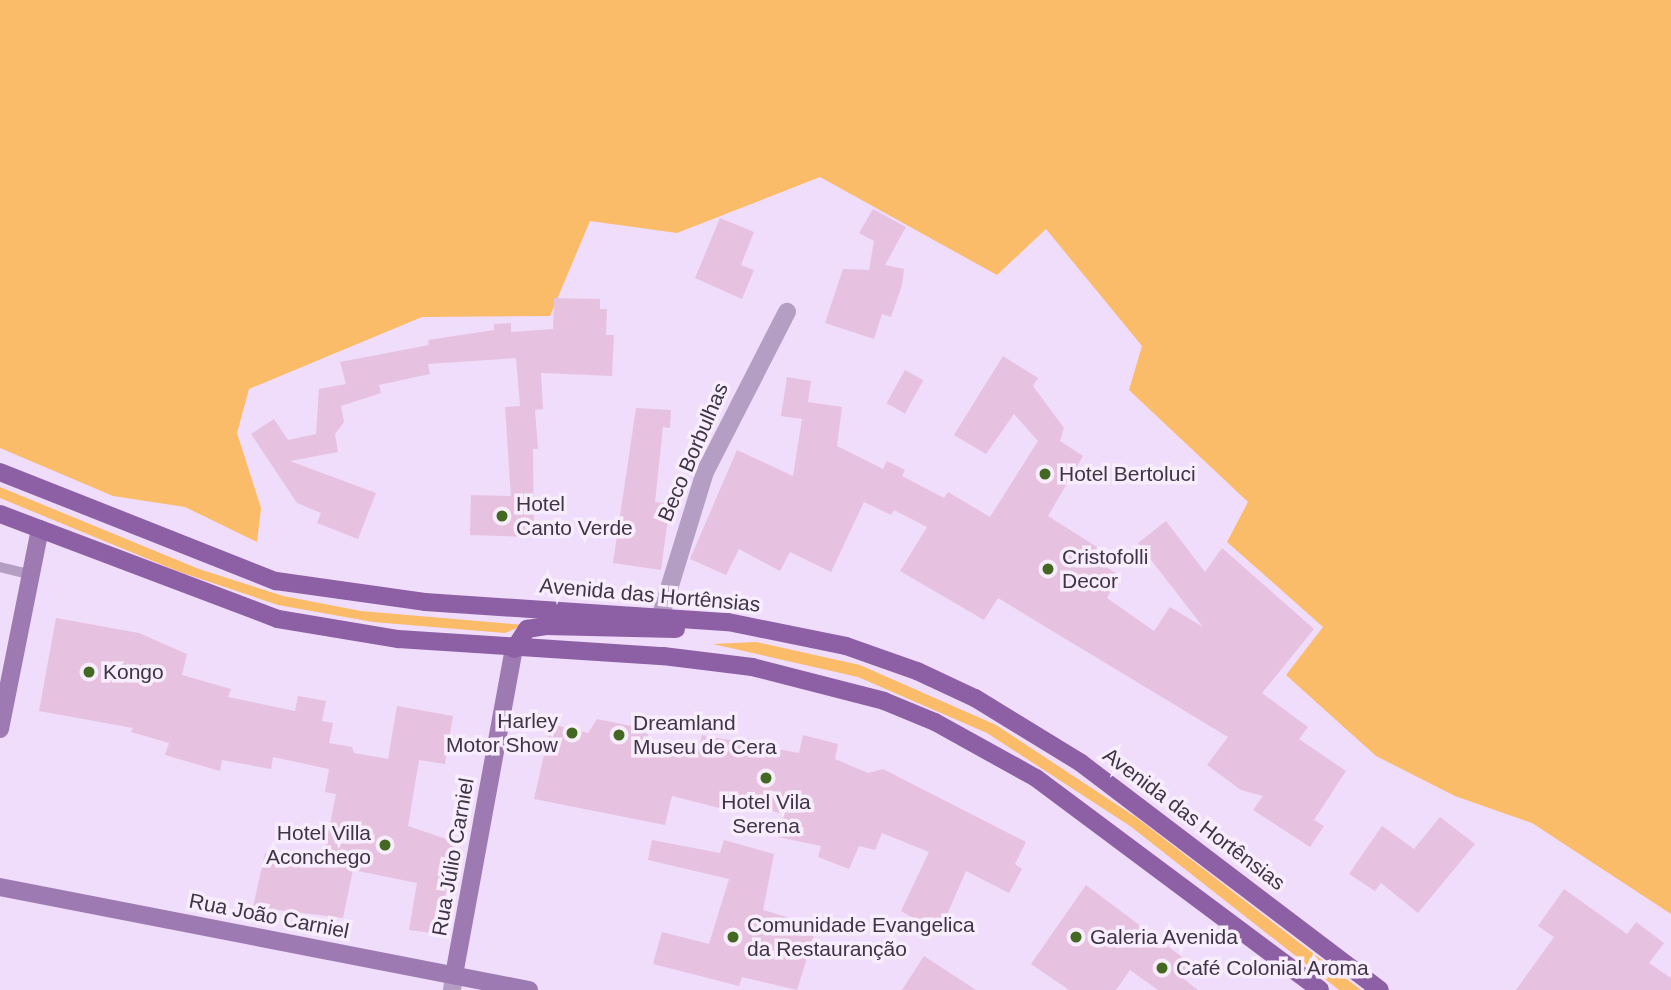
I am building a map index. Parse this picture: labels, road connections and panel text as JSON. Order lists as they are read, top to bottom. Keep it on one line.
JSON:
{"streets":{"main road":["Avenida das Hortênsias"],"street":["Beco Borbulhas","Rua Júlio Carniel","Rua João Carniel"]},"crossings":[["Beco Borbulhas","Avenida das Hortênsias"],["Rua Júlio Carniel","Rua João Carniel"]],"places":["Hotel Bertoluci","Hotel Canto Verde","Cristofolli Decor","Kongo","Harley Motor Show","Dreamland Museu de Cera","Hotel Vila Serena","Hotel Villa Aconchego","Comunidade Evangelica da Restauranção","Galeria Avenida","Café Colonial Aroma"]}
